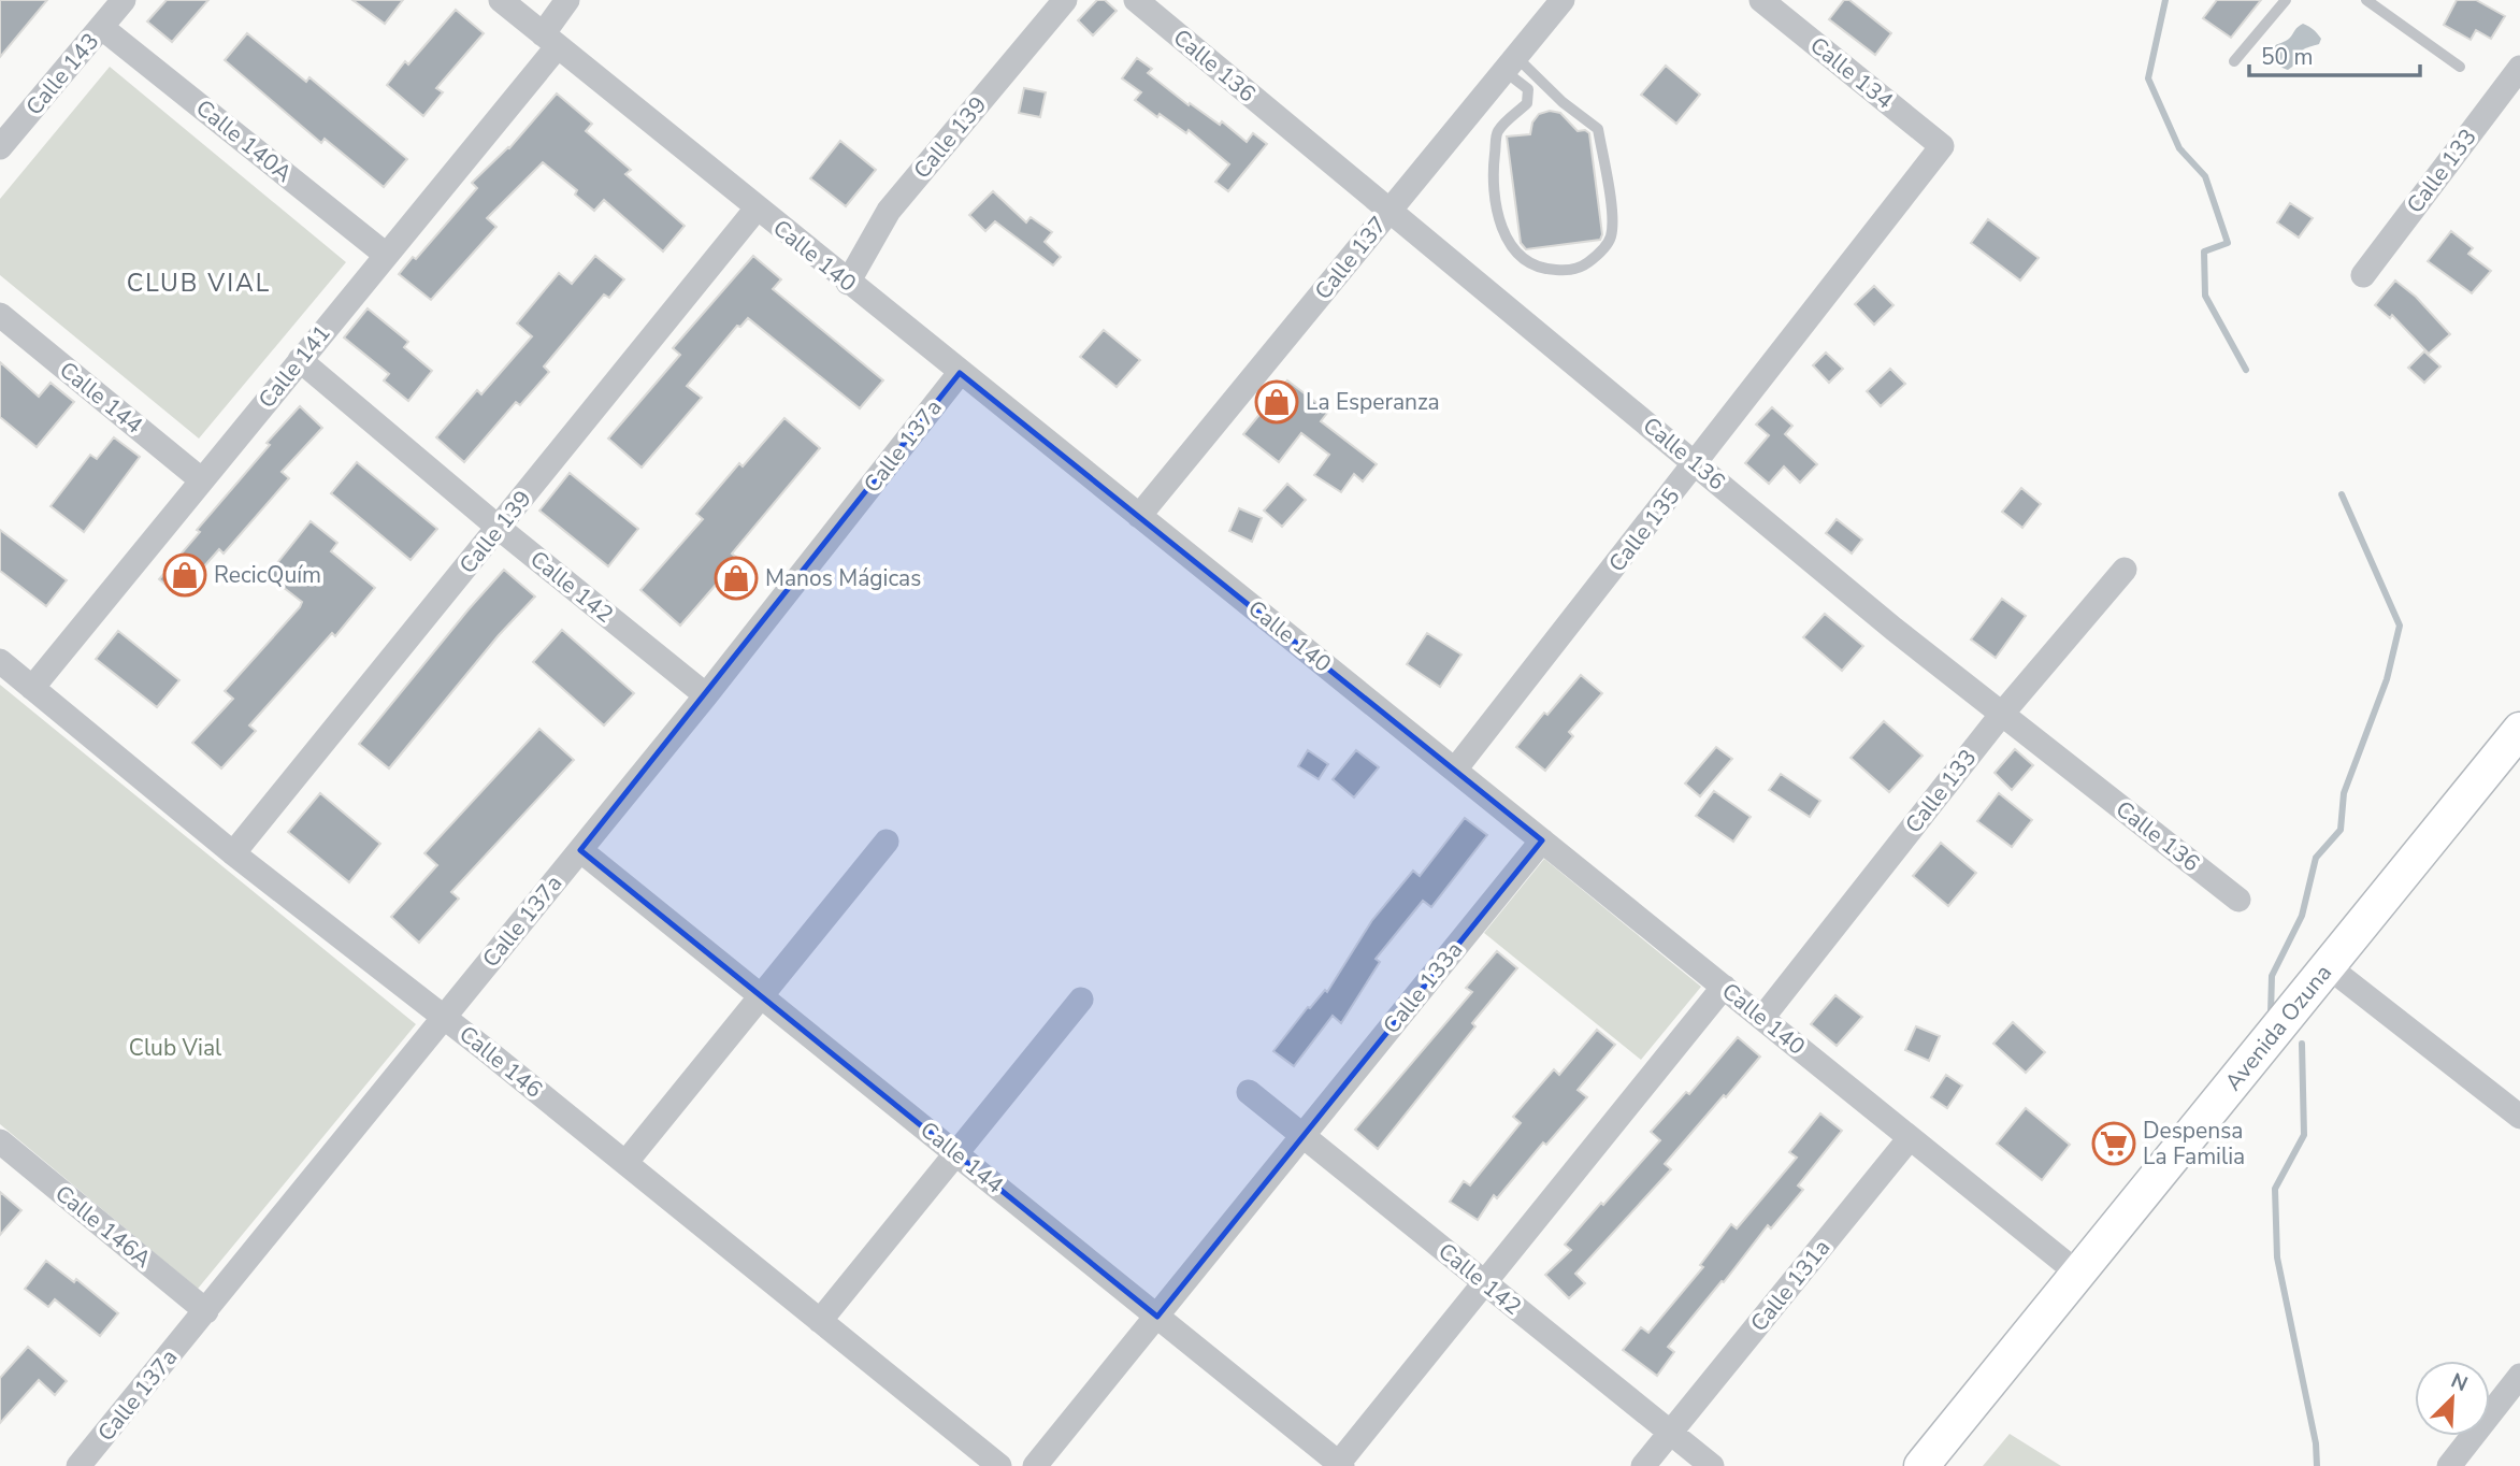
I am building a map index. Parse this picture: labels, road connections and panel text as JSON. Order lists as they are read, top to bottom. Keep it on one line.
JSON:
{"streets":{"main road":["Avenida Ozuna"],"street":["Calle 136","Calle 134","Calle 143","Calle 139","Calle 140A","Calle 133","Calle 140","Calle 137","Calle 141","Calle 144","Calle 137a","Calle 135","Calle 142","Calle 133a","Calle 146","Calle 146A","Calle 131a"]},"crossings":[["Calle 136","Calle 133"],["Calle 136","Calle 137"],["Calle 136","Calle 135"],["Calle 134","Calle 135"],["Calle 143","Calle 140A"],["Calle 139","Calle 140"],["Calle 139","Calle 142"],["Calle 139","Calle 146"],["Calle 140A","Calle 141"],["Calle 133","Calle 140"],["Calle 140","Calle 137"],["Calle 140","Calle 141"],["Calle 140","Calle 137a"],["Calle 140","Calle 135"],["Calle 140","Calle 133a"],["Calle 140","Avenida Ozuna"],["Calle 140","Calle 131a"],["Calle 141","Calle 144"],["Calle 141","Calle 142"],["Calle 141","Calle 146"],["Calle 144","Calle 137a"],["Calle 144","Calle 133a"],["Calle 137a","Calle 142"],["Calle 137a","Calle 146"],["Calle 137a","Calle 146A"],["Calle 142","Calle 133a"],["Calle 142","Calle 131a"]],"districts":["CLUB VIAL"],"parks":["Club Vial"],"places":{"shop":["La Esperanza","RecicQuím","Manos Mágicas"],"supermarket":["Despensa La Familia"]},"scale_bar":"50 m","north":"top right"}
